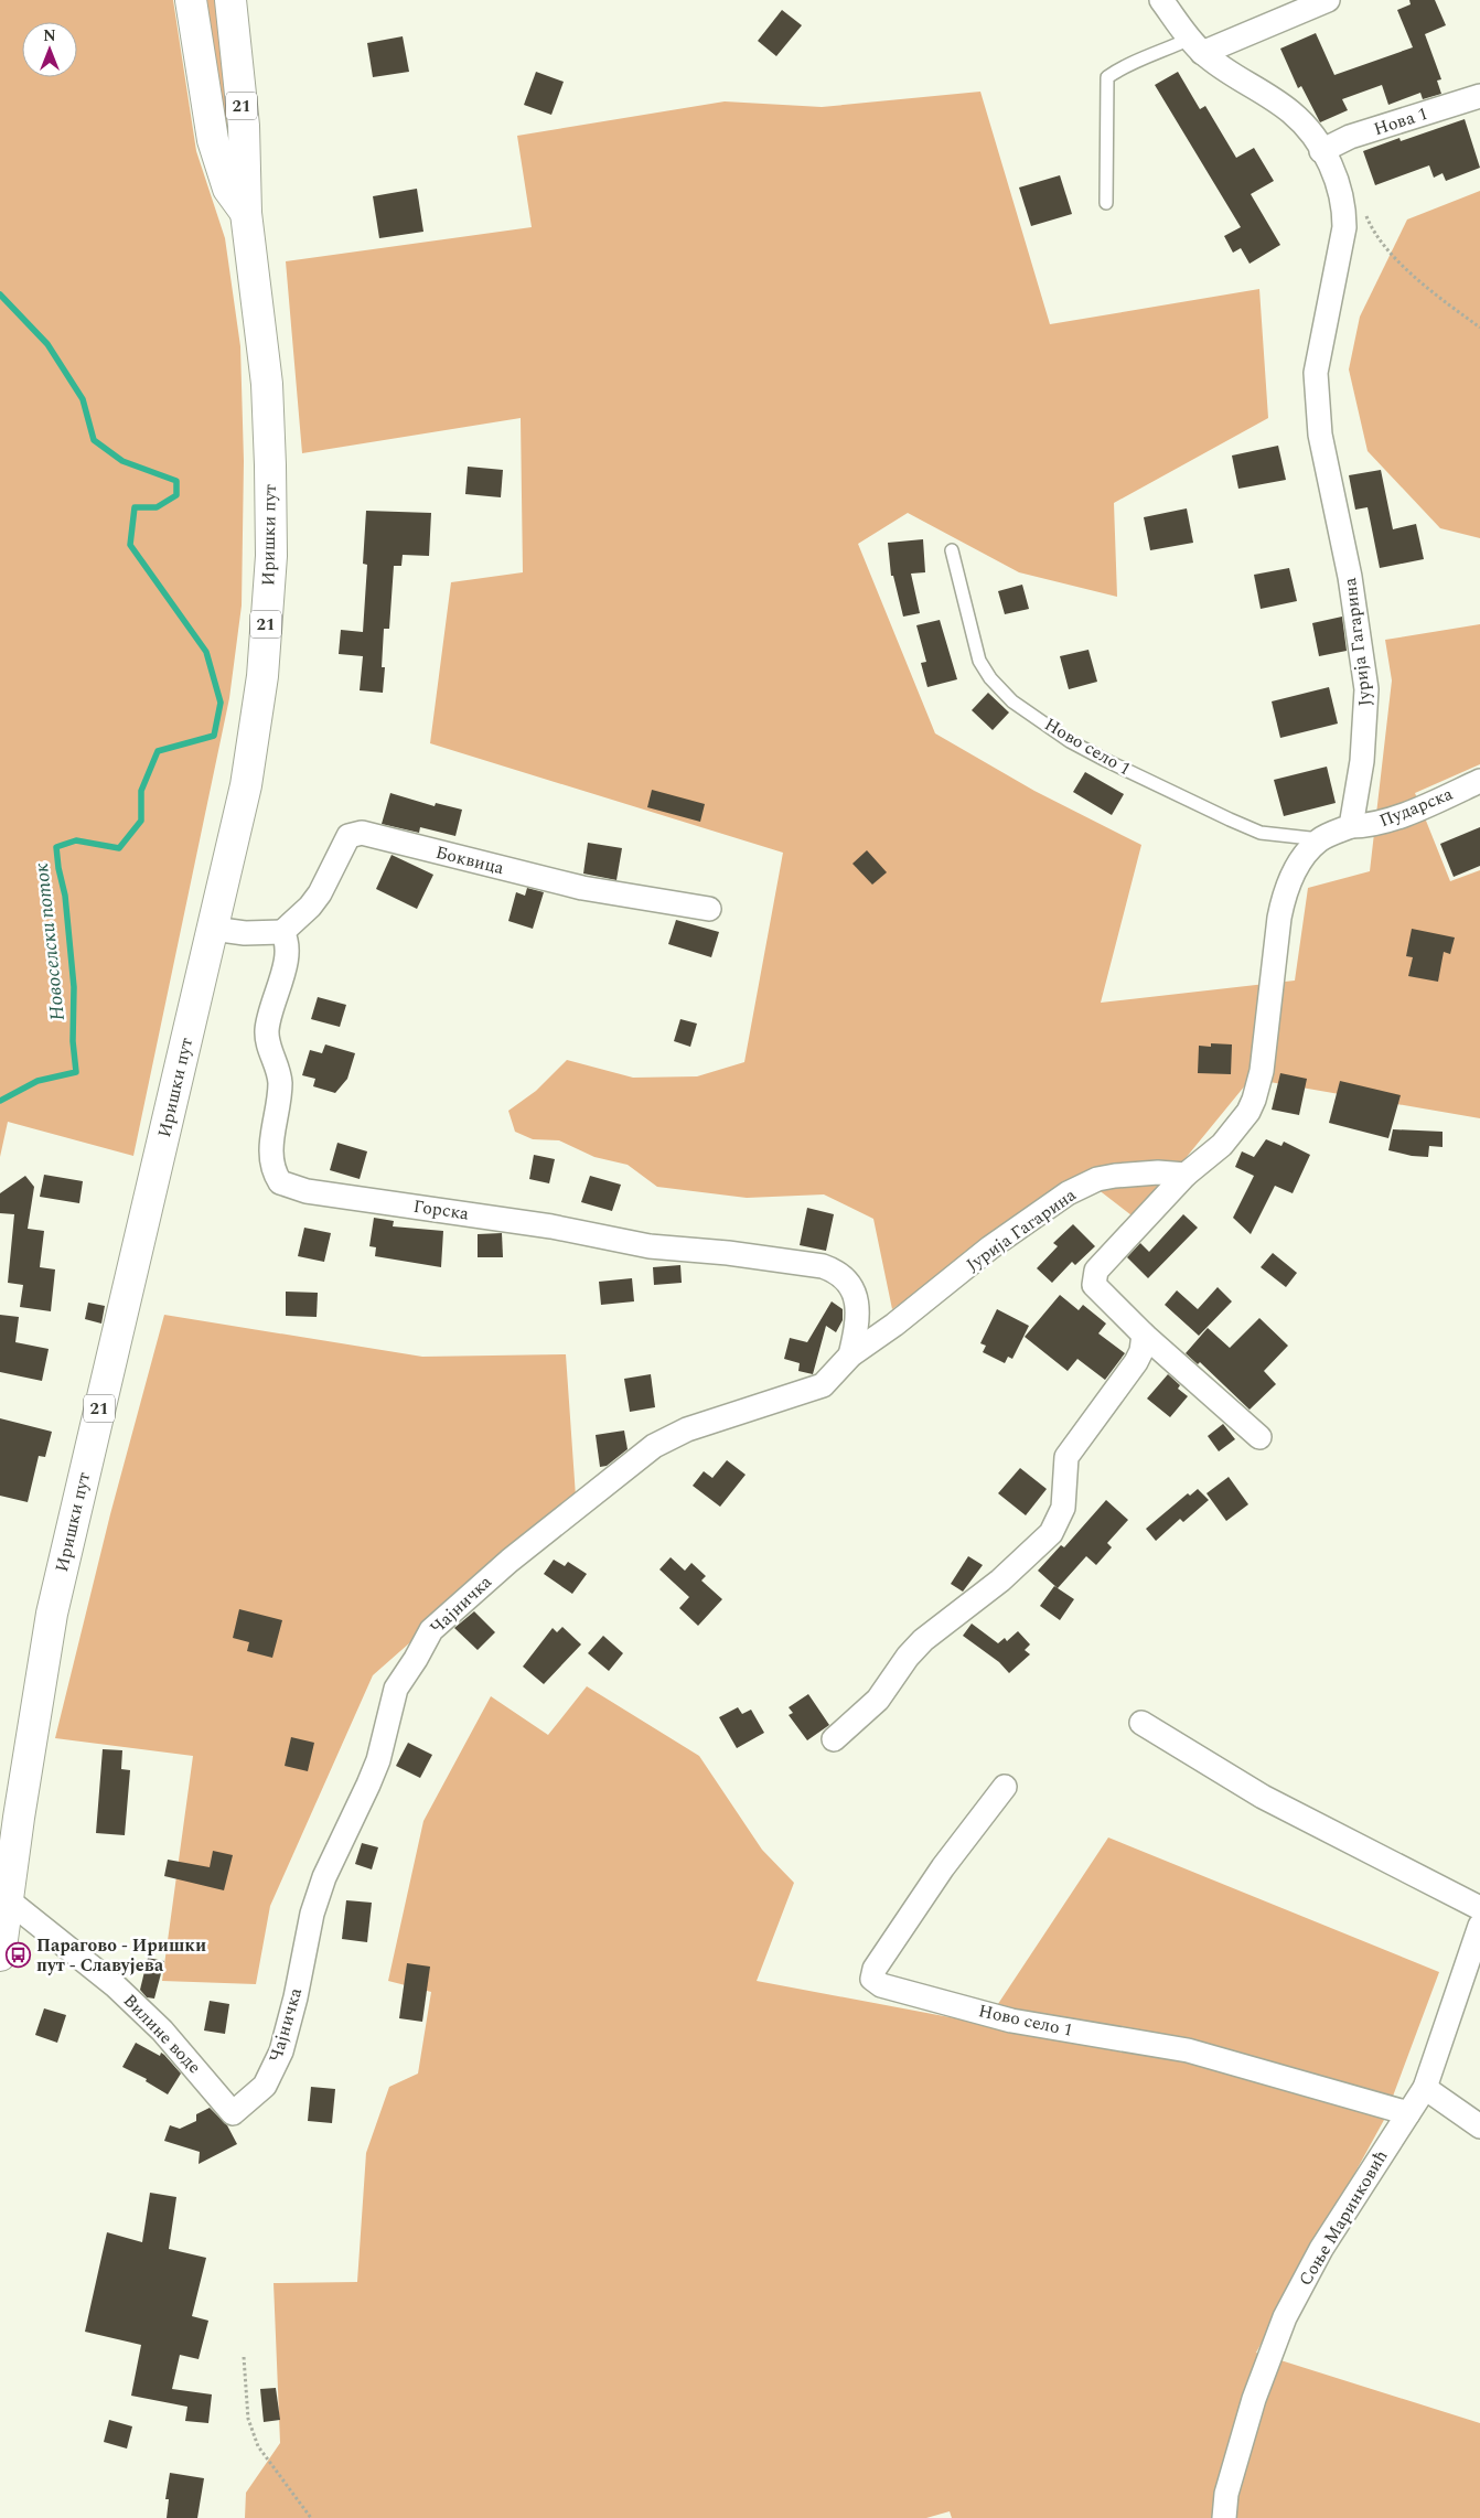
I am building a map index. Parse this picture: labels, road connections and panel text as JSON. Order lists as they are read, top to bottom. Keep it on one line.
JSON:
{"streets":{"main road":["21","Иришки пут"],"street":["Нова 1","Јурија Гагарина","Ново село 1","Пударска","Боквица","Горска","Чајничка","Вилине воде","Соње Маринковић"]},"crossings":[["21","Иришки пут"],["Нова 1","Јурија Гагарина"],["Иришки пут","Вилине воде"],["Јурија Гагарина","Пударска"],["Јурија Гагарина","Горска"],["Јурија Гагарина","Чајничка"],["Ново село 1","Соње Маринковић"],["Боквица","Горска"],["Горска","Чајничка"],["Чајничка","Вилине воде"]],"water":["Новоселски поток"],"places":{"bus stop":["Парагово - Иришки пут - Славујева"]},"north":"top"}
